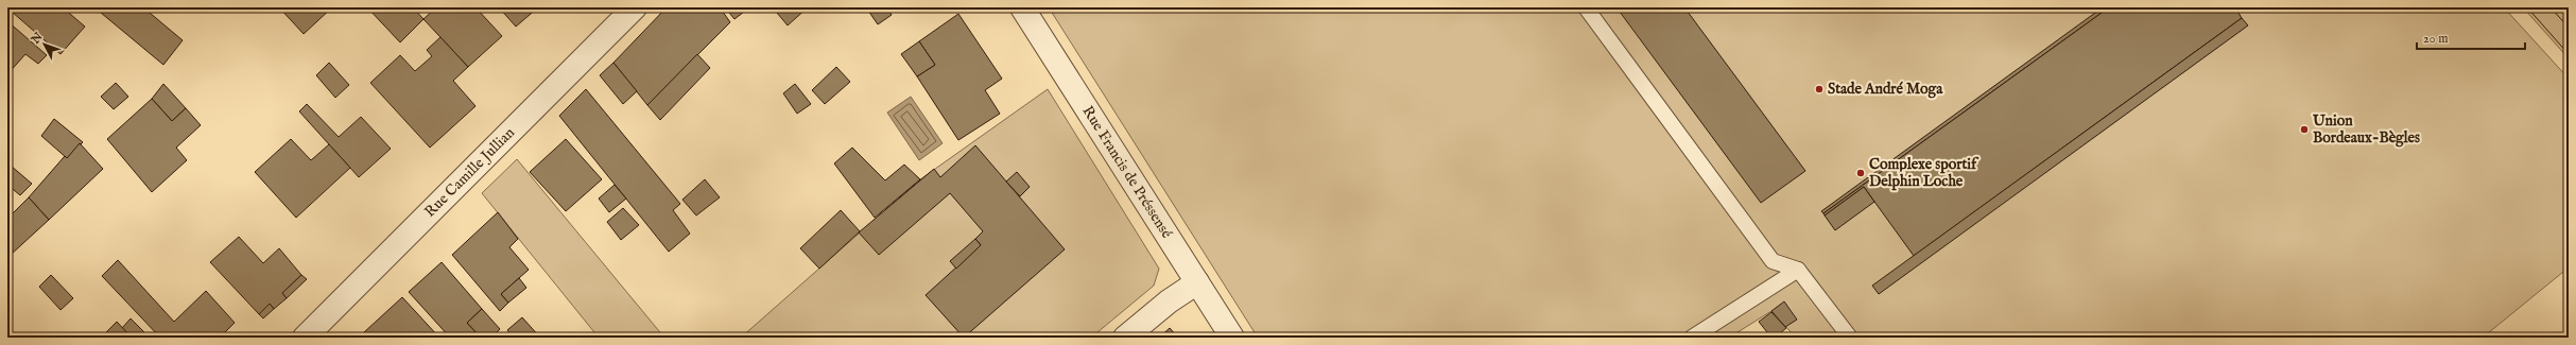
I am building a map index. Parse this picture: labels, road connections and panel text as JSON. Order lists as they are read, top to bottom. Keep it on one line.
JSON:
{"streets":{"street":["Rue Camille Jullian","Rue Francis de Préssensé"]},"places":["Stade André Moga","Union Bordeaux-Bègles","Complexe sportif Delphin Loche"],"scale_bar":"20 m","north":"top left"}
